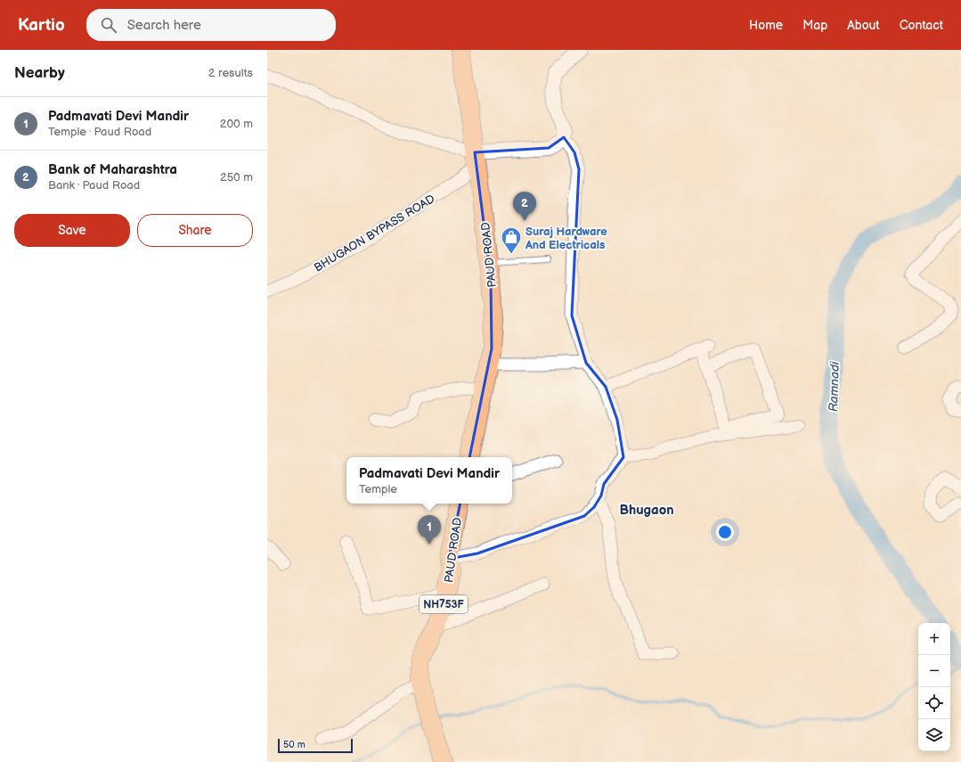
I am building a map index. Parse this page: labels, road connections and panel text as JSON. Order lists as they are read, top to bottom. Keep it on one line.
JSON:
{"streets":{"main road":["PAUD ROAD","NH753F"],"street":["BHUGAON BYPASS ROAD"]},"crossings":[["BHUGAON BYPASS ROAD","PAUD ROAD"]],"districts":["Bhugaon"],"water":["Ramnadi"],"places":{"shop":["Suraj Hardware And Electricals"]},"scale_bar":"50 m","page":{"header":"Kartio","search":"Search here","nav":["Home","Map","About","Contact"],"heading":["Nearby","2 results"],"list":[{"mark":"1","name":"Padmavati Devi Mandir","note":"Temple · Paud Road","value":"200 m"},{"mark":"2","name":"Bank of Maharashtra","note":"Bank · Paud Road","value":"250 m"}],"pins":["2","1"],"buttons":["Save","Share"],"popup":["Padmavati Devi Mandir","Temple"],"map_buttons":["+","−"],"scale":"50 m"}}
